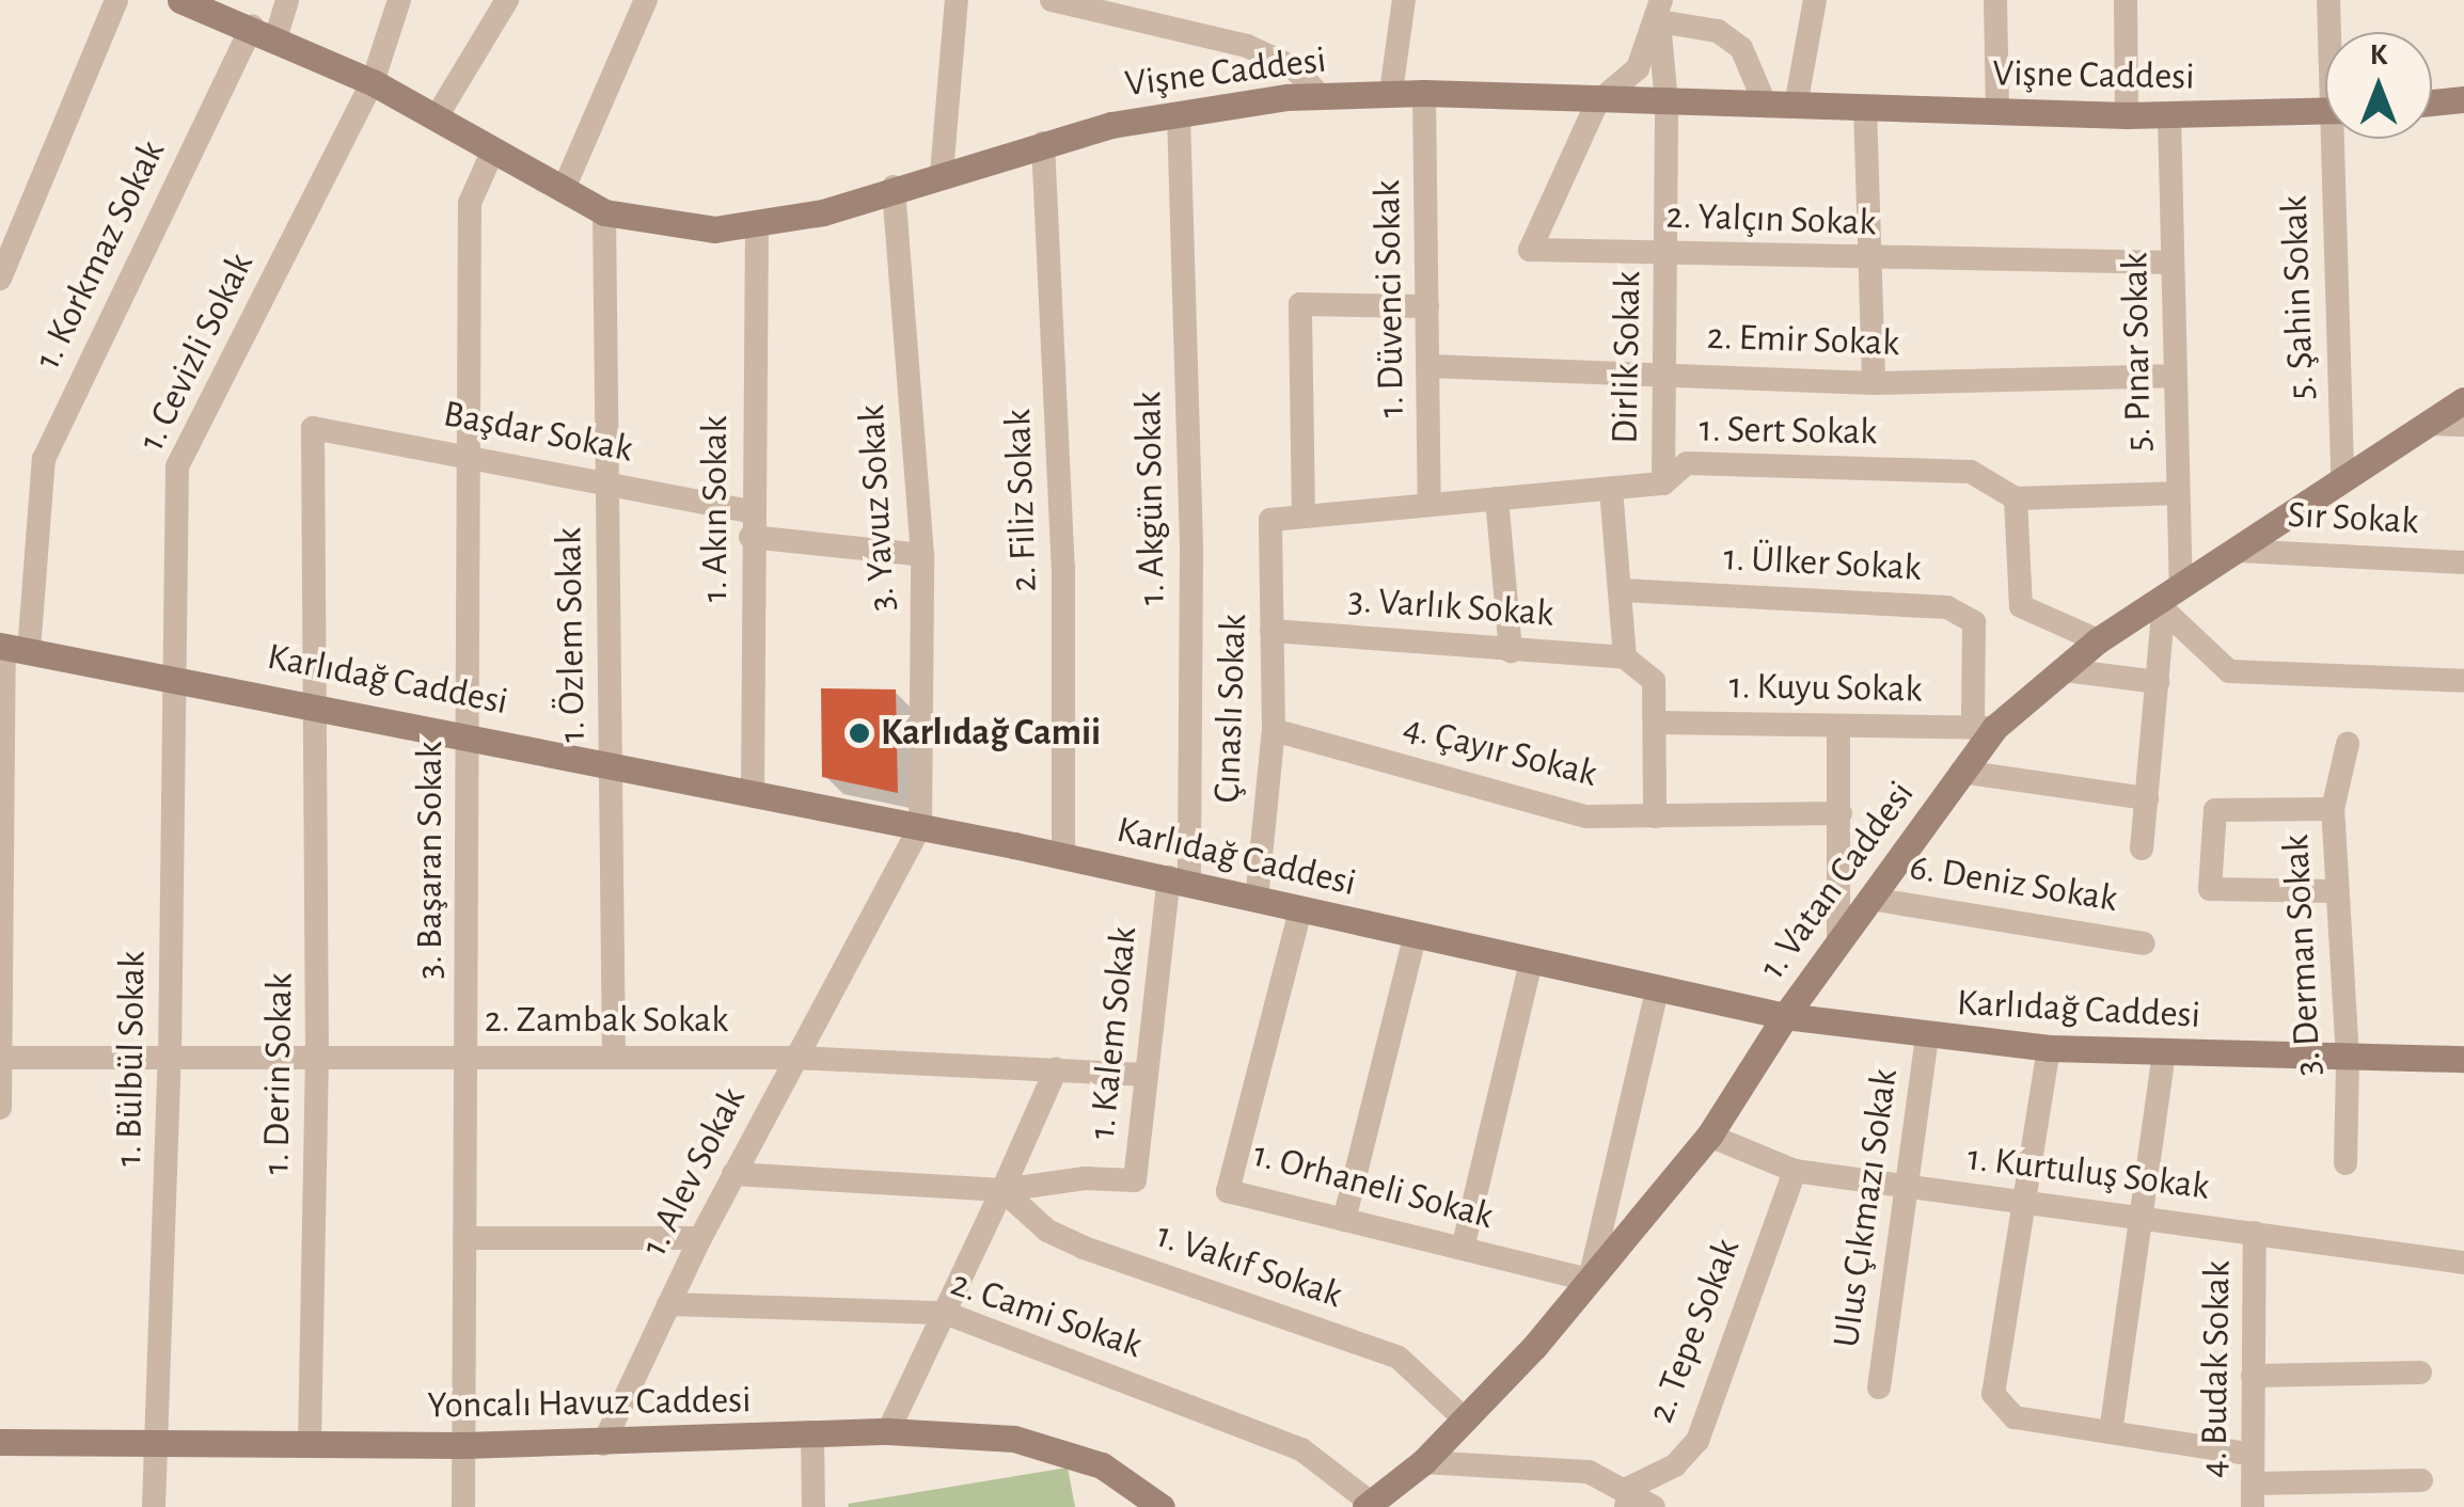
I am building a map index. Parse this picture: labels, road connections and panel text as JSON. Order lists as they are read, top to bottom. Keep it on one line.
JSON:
{"streets":{"main road":["Vişne Caddesi","Karlıdağ Caddesi","1. Vatan Caddesi","Yoncalı Havuz Caddesi"],"street":["2. Yalçın Sokak","1. Korkmaz Sokak","5. Şahin Sokak","1. Düvenci Sokak","2. Emir Sokak","1. Cevizli Sokak","5. Pınar Sokak","Dirlik Sokak","1. Sert Sokak","Başdar Sokak","1. Akgün Sokak","2. Filiz Sokak","3. Yavuz Sokak","1. Akın Sokak","Sır Sokak","1. Ülker Sokak","3. Varlık Sokak","1. Özlem Sokak","1. Kuyu Sokak","Çınaslı Sokak","4. Çayır Sokak","3. Başaran Sokak","6. Deniz Sokak","3. Derman Sokak","2. Zambak Sokak","1. Kalem Sokak","1. Bülbül Sokak","1. Derin Sokak","1. Alev Sokak","1. Kurtuluş Sokak","1. Orhaneli Sokak","Ulus Çıkmazı Sokak","1. Vakıf Sokak","2. Cami Sokak","2. Tepe Sokak","4. Budak Sokak"]},"crossings":[["Vişne Caddesi","2. Yalçın Sokak"],["Vişne Caddesi","1. Korkmaz Sokak"],["Vişne Caddesi","1. Düvenci Sokak"],["Vişne Caddesi","1. Cevizli Sokak"],["Vişne Caddesi","5. Pınar Sokak"],["Vişne Caddesi","Dirlik Sokak"],["Vişne Caddesi","1. Akgün Sokak"],["Vişne Caddesi","2. Filiz Sokak"],["Vişne Caddesi","3. Yavuz Sokak"],["Vişne Caddesi","1. Akın Sokak"],["Vişne Caddesi","1. Özlem Sokak"],["Vişne Caddesi","3. Başaran Sokak"],["2. Yalçın Sokak","5. Pınar Sokak"],["2. Yalçın Sokak","Dirlik Sokak"],["1. Korkmaz Sokak","Karlıdağ Caddesi"],["1. Korkmaz Sokak","2. Zambak Sokak"],["5. Şahin Sokak","1. Vatan Caddesi"],["1. Düvenci Sokak","2. Emir Sokak"],["1. Düvenci Sokak","1. Sert Sokak"],["2. Emir Sokak","5. Pınar Sokak"],["2. Emir Sokak","Dirlik Sokak"],["1. Cevizli Sokak","Karlıdağ Caddesi"],["1. Cevizli Sokak","1. Bülbül Sokak"],["5. Pınar Sokak","1. Vatan Caddesi"],["Dirlik Sokak","1. Sert Sokak"],["1. Sert Sokak","Çınaslı Sokak"],["Başdar Sokak","1. Akın Sokak"],["Başdar Sokak","1. Özlem Sokak"],["Başdar Sokak","3. Başaran Sokak"],["Başdar Sokak","1. Derin Sokak"],["1. Akgün Sokak","Karlıdağ Caddesi"],["1. Akgün Sokak","1. Kalem Sokak"],["2. Filiz Sokak","Karlıdağ Caddesi"],["3. Yavuz Sokak","Karlıdağ Caddesi"],["3. Yavuz Sokak","1. Alev Sokak"],["1. Akın Sokak","Karlıdağ Caddesi"],["Sır Sokak","1. Vatan Caddesi"],["1. Ülker Sokak","1. Kuyu Sokak"],["1. Ülker Sokak","1. Vatan Caddesi"],["3. Varlık Sokak","Çınaslı Sokak"],["1. Özlem Sokak","Karlıdağ Caddesi"],["1. Özlem Sokak","2. Zambak Sokak"],["Karlıdağ Caddesi","Çınaslı Sokak"],["Karlıdağ Caddesi","3. Başaran Sokak"],["Karlıdağ Caddesi","1. Vatan Caddesi"],["Karlıdağ Caddesi","3. Derman Sokak"],["Karlıdağ Caddesi","1. Kalem Sokak"],["Karlıdağ Caddesi","1. Bülbül Sokak"],["Karlıdağ Caddesi","1. Derin Sokak"],["Karlıdağ Caddesi","1. Alev Sokak"],["Karlıdağ Caddesi","1. Orhaneli Sokak"],["Karlıdağ Caddesi","Ulus Çıkmazı Sokak"],["1. Kuyu Sokak","1. Vatan Caddesi"],["Çınaslı Sokak","4. Çayır Sokak"],["3. Başaran Sokak","2. Zambak Sokak"],["3. Başaran Sokak","Yoncalı Havuz Caddesi"],["1. Vatan Caddesi","6. Deniz Sokak"],["1. Vatan Caddesi","1. Kurtuluş Sokak"],["1. Vatan Caddesi","1. Orhaneli Sokak"],["1. Vatan Caddesi","1. Vakıf Sokak"],["1. Vatan Caddesi","2. Cami Sokak"],["2. Zambak Sokak","1. Kalem Sokak"],["2. Zambak Sokak","1. Bülbül Sokak"],["2. Zambak Sokak","1. Derin Sokak"],["2. Zambak Sokak","1. Alev Sokak"],["1. Kalem Sokak","1. Vakıf Sokak"],["1. Bülbül Sokak","Yoncalı Havuz Caddesi"],["1. Derin Sokak","Yoncalı Havuz Caddesi"],["1. Alev Sokak","2. Cami Sokak"],["1. Alev Sokak","Yoncalı Havuz Caddesi"],["1. Kurtuluş Sokak","Ulus Çıkmazı Sokak"],["1. Kurtuluş Sokak","2. Tepe Sokak"],["1. Kurtuluş Sokak","4. Budak Sokak"]],"places":["Karlıdağ Camii"],"north":"top"}
